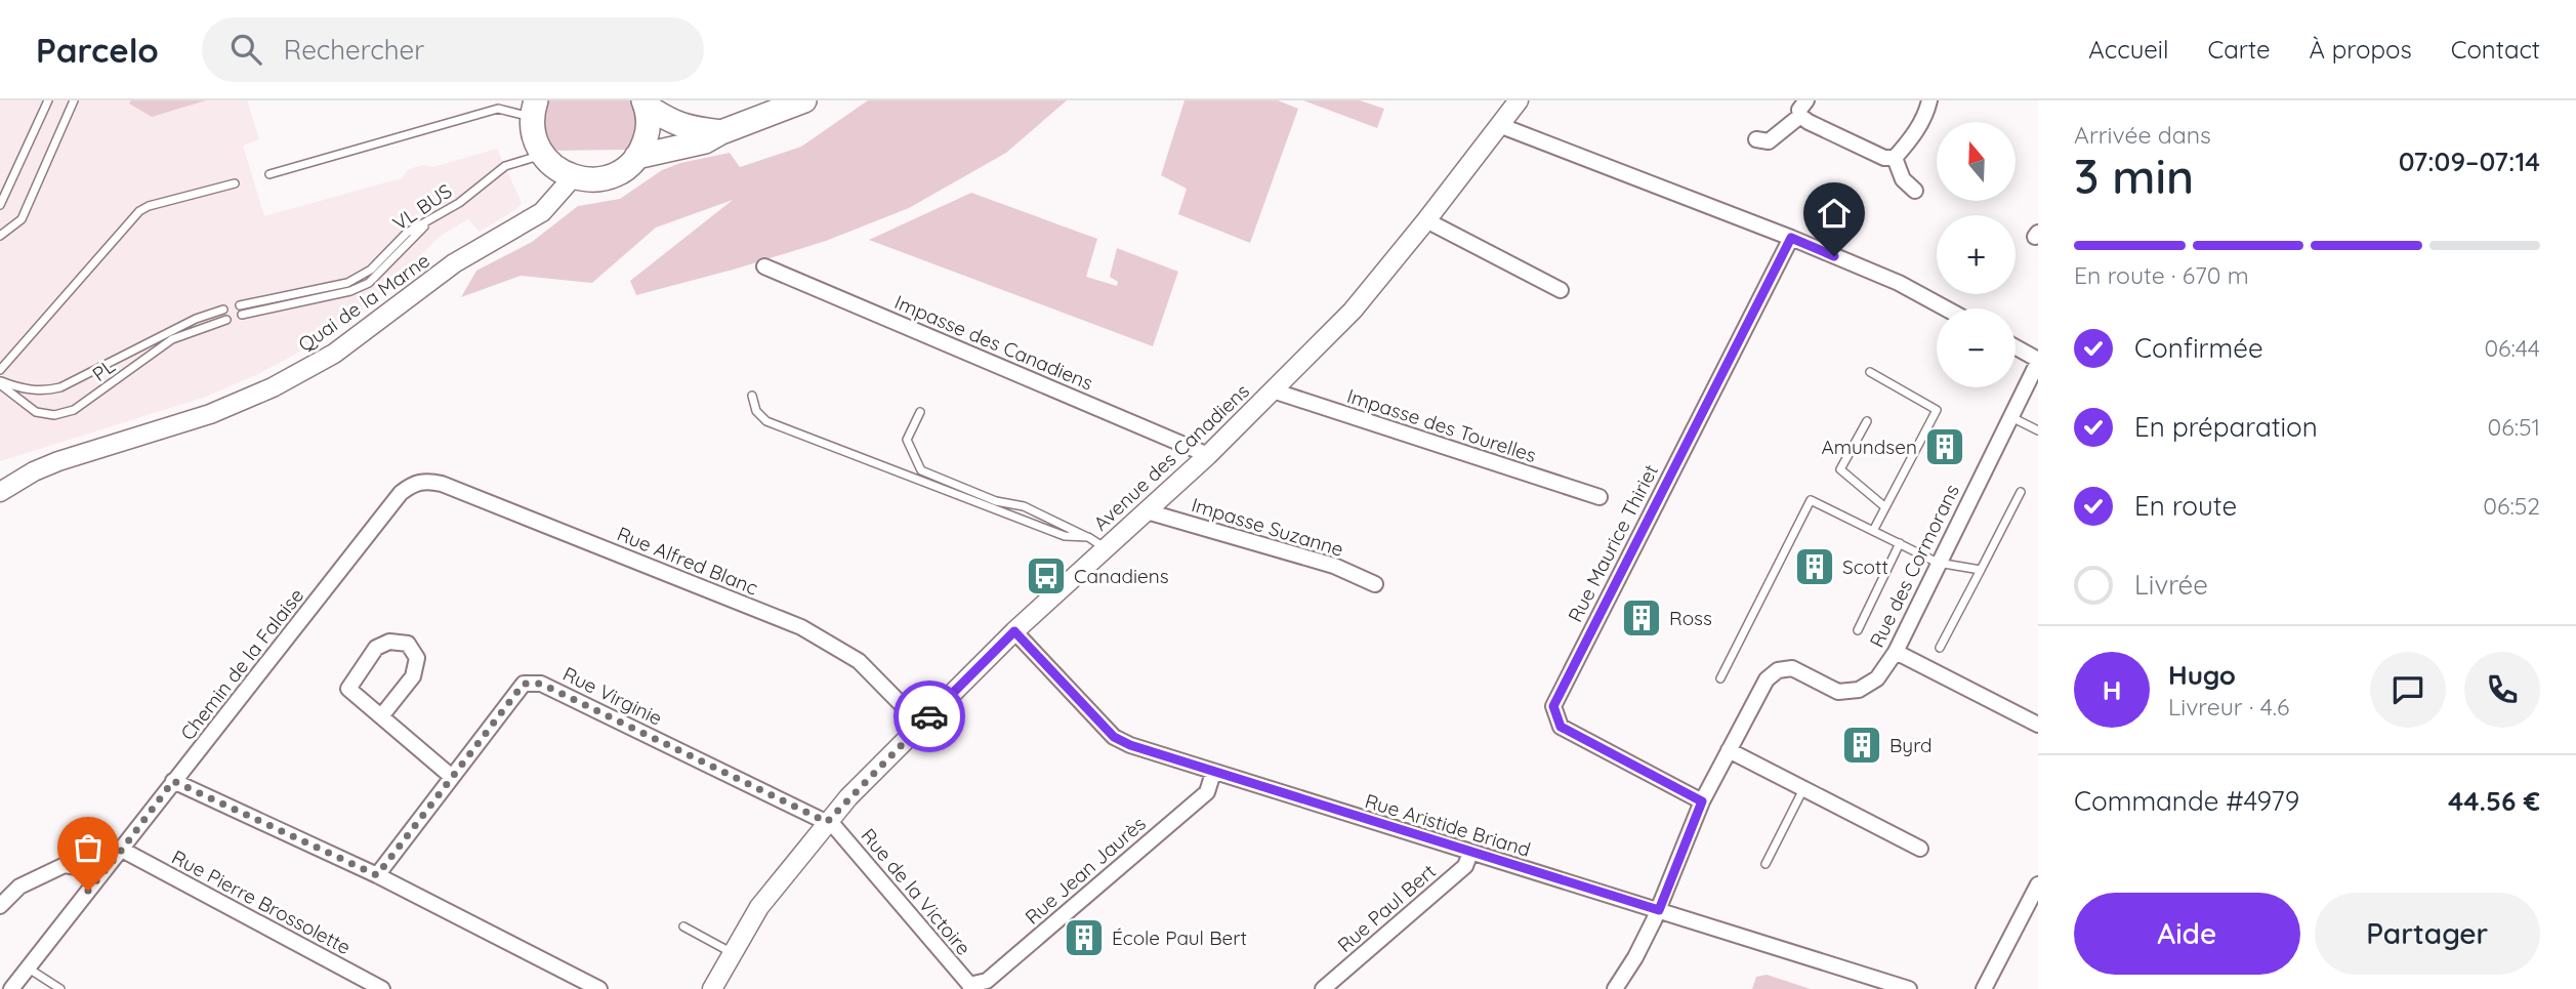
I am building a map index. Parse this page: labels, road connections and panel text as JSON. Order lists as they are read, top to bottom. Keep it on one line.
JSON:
{"streets":{"street":["Quai de la Marne","Impasse des Canadiens","Impasse des Tourelles","Avenue des Canadiens","Impasse Suzanne","Rue Maurice Thiriet","Rue Alfred Blanc","Rue des Cormorans","Chemin de la Falaise","Rue Virginie","Rue Aristide Briand","Rue Jean Jaurès","Rue de la Victoire","Rue Pierre Brossolette","Rue Paul Bert"],"lane":["VL BUS","PL"]},"crossings":[["Impasse des Canadiens","Avenue des Canadiens"],["Impasse des Tourelles","Avenue des Canadiens"],["Avenue des Canadiens","Impasse Suzanne"],["Avenue des Canadiens","Rue Alfred Blanc"],["Avenue des Canadiens","Rue Virginie"],["Avenue des Canadiens","Rue Aristide Briand"],["Avenue des Canadiens","Rue de la Victoire"],["Rue Maurice Thiriet","Rue des Cormorans"],["Rue Alfred Blanc","Chemin de la Falaise"],["Rue des Cormorans","Rue Aristide Briand"],["Chemin de la Falaise","Rue Pierre Brossolette"],["Rue Virginie","Rue de la Victoire"],["Rue Aristide Briand","Rue Jean Jaurès"],["Rue Aristide Briand","Rue Paul Bert"],["Rue Jean Jaurès","Rue de la Victoire"]],"places":{"building":["Amundsen","Scott","Ross","Byrd","École Paul Bert"],"bus stop":["Canadiens"]},"north":"top","page":{"header":"Parcelo","search":"Rechercher","nav":["Accueil","Carte","À propos","Contact"],"heading":["3 min","Arrivée dans","07:09–07:14"],"panel":["Hugo","Livreur · 4.6","Commande #4979","44.56 €"],"map_buttons":["+","−"],"bar":"En route · 670 m","list":[["Confirmée","06:44"],["En préparation","06:51"],["En route","06:52"],"Livrée"],"round":"H","buttons":["Aide","Partager"]}}
